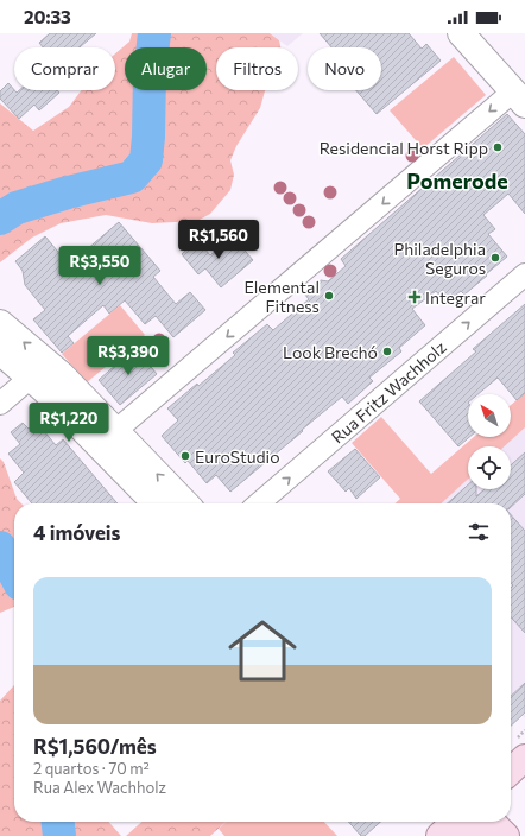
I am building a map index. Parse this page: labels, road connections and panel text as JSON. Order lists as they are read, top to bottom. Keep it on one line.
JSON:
{"streets":{"street":["Rua Fritz Wachholz"]},"districts":["Pomerode"],"places":{"other":["Residencial Horst Ripp","Philadelphia Seguros","Elemental Fitness","Look Brechó","EuroStudio"],"health":["Integrar"]},"north":"top left","page":{"status":"20:33","chip":["Comprar","Alugar","Filtros","Novo"],"price":["R$1,560","R$3,550","R$3,390","R$1,220"],"heading":"4 imóveis","list":[{"name":"R$1,560/mês","note":"2 quartos · 70 m² · Rua Alex Wachholz"}]}}
